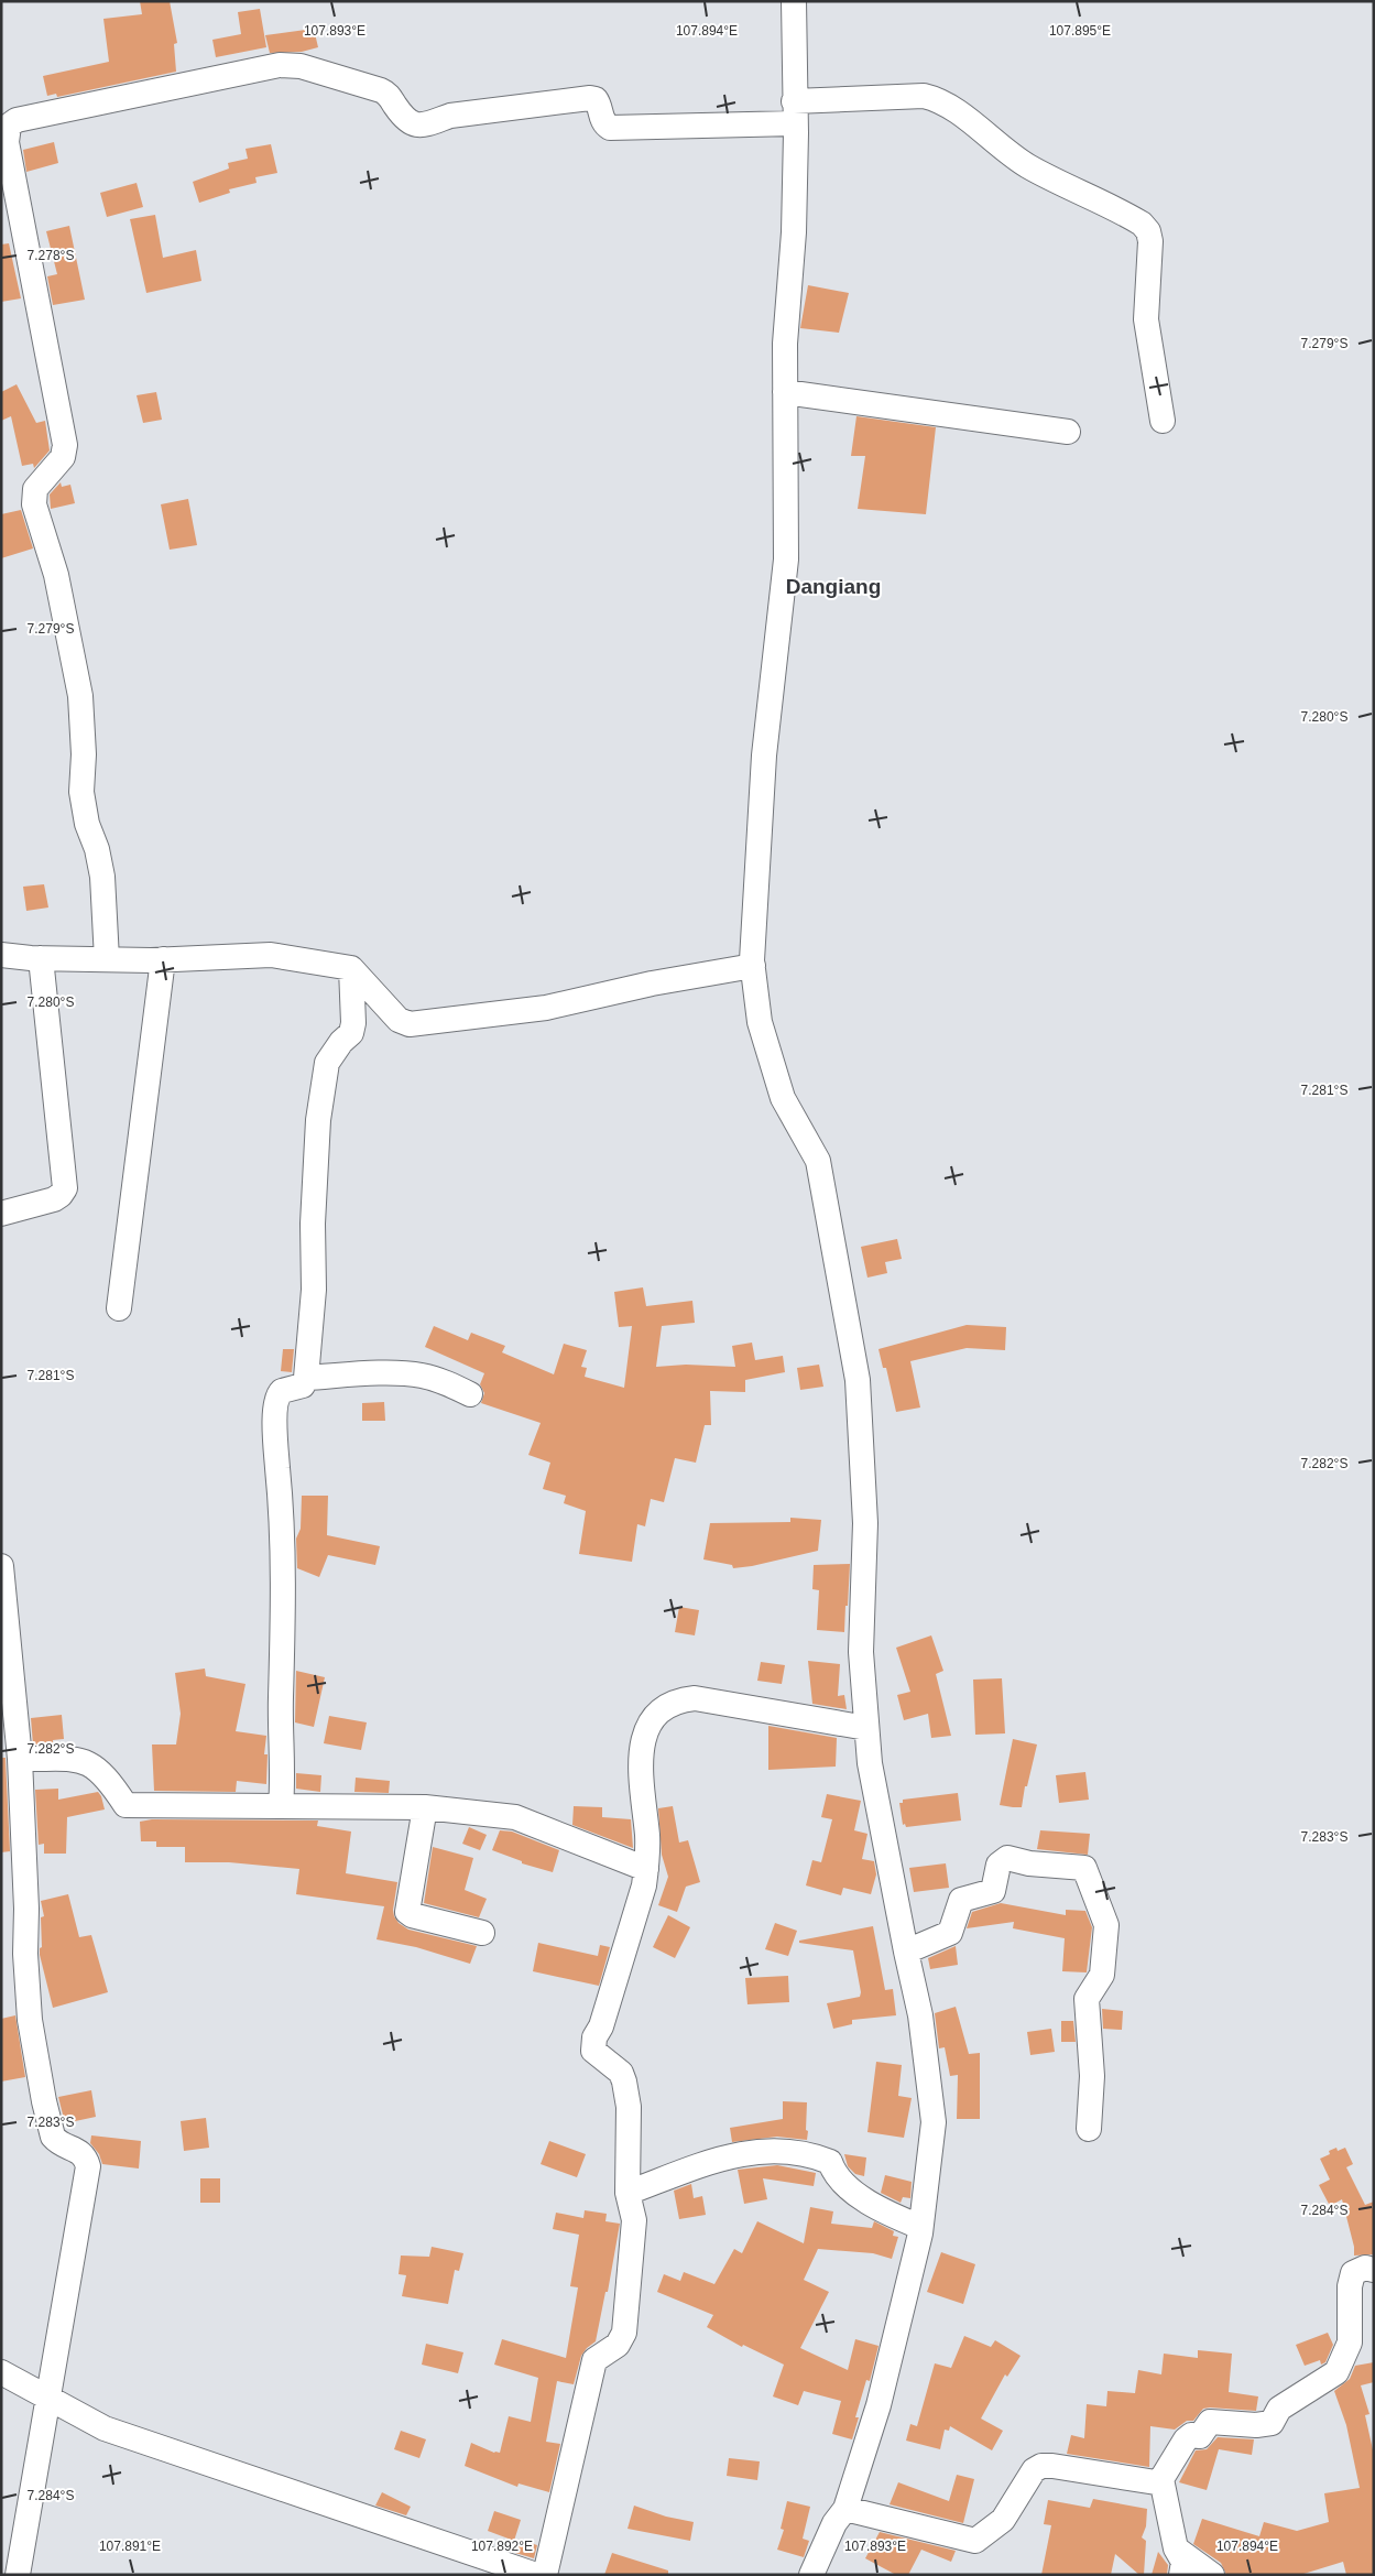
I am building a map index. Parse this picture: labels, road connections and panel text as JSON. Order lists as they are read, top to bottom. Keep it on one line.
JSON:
{"districts":["Dangiang"],"coordinates":["107.893°E","107.894°E","107.895°E","7.278°S","7.279°S","7.280°S","7.281°S","7.282°S","7.283°S","7.284°S","107.891°E","107.892°E"]}
